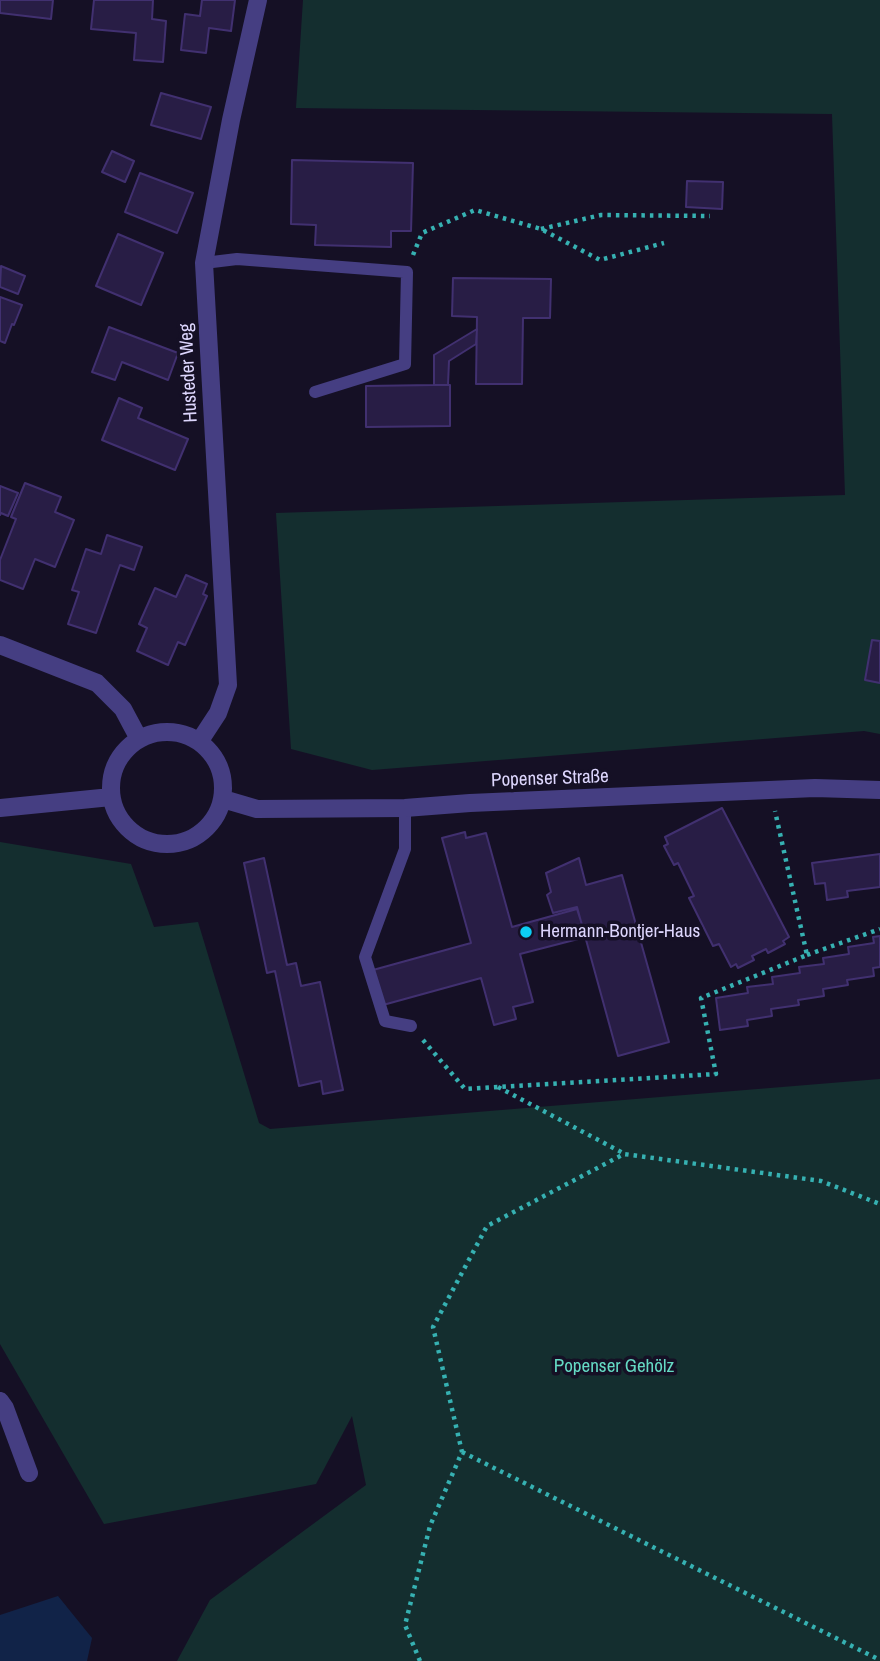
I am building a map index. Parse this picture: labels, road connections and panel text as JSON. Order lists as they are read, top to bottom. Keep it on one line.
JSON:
{"streets":{"street":["Husteder Weg","Popenser Straße"]},"crossings":[["Husteder Weg","Popenser Straße"]],"parks":["Popenser Gehölz"],"places":["Hermann-Bontjer-Haus"]}
